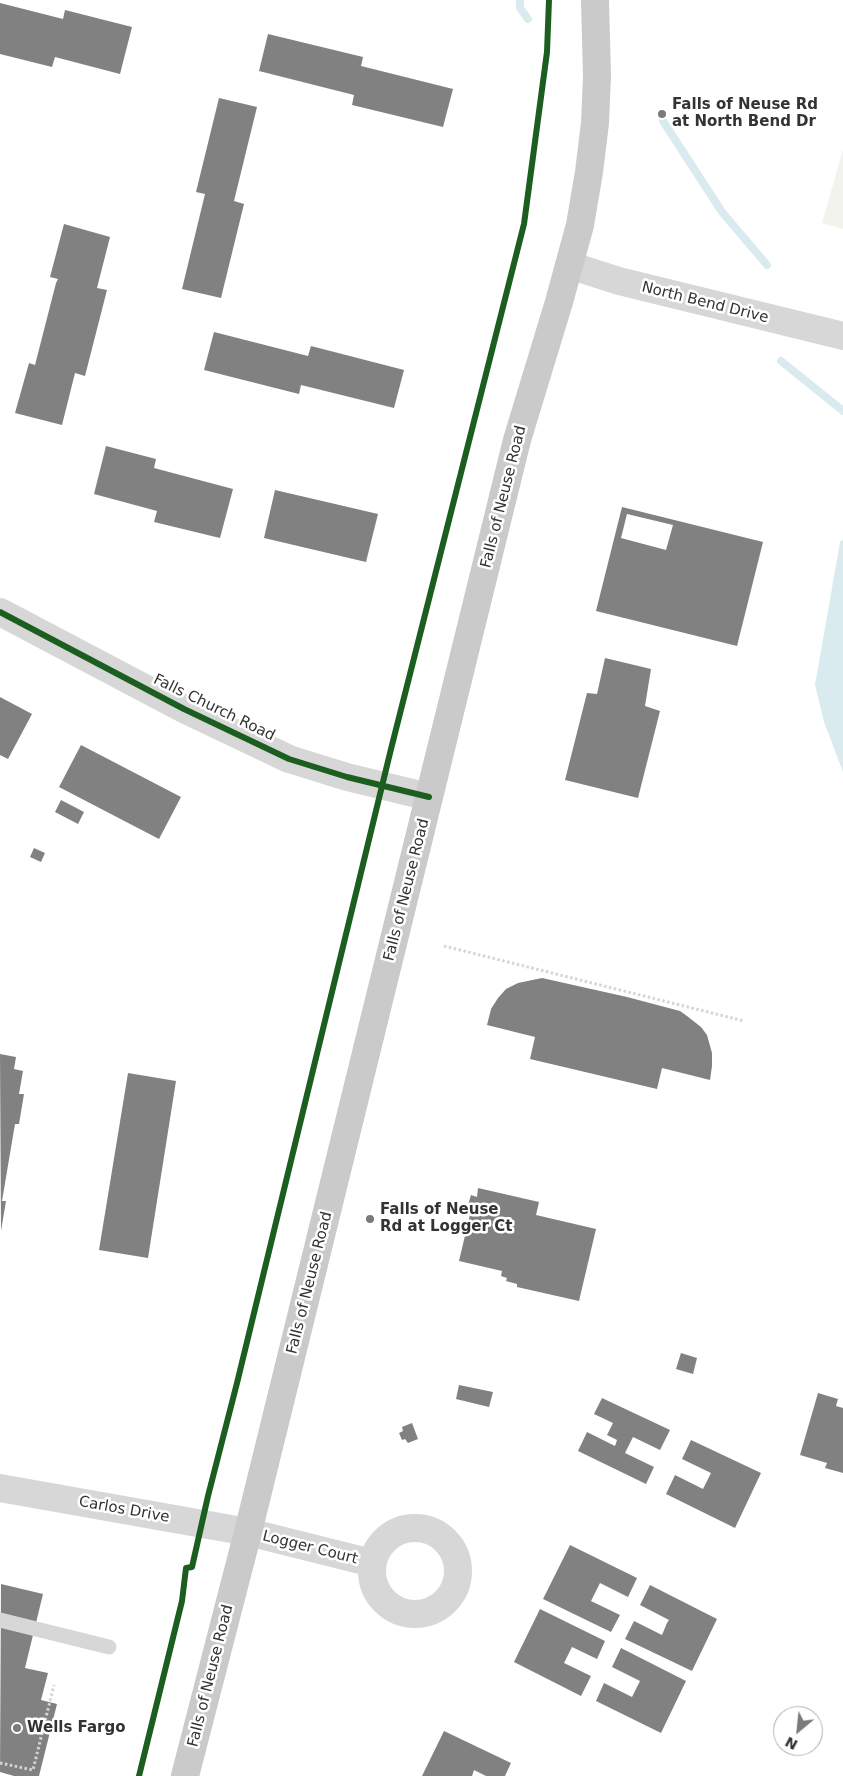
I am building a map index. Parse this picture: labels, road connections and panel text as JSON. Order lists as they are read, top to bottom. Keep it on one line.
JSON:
{"streets":{"main road":["Falls of Neuse Road"],"street":["North Bend Drive","Falls Church Road","Carlos Drive","Logger Court"]},"crossings":[["North Bend Drive","Falls of Neuse Road"],["Falls of Neuse Road","Falls Church Road"],["Falls of Neuse Road","Carlos Drive"],["Falls of Neuse Road","Logger Court"],["Carlos Drive","Logger Court"]],"places":["Falls of Neuse Rd at North Bend Dr","Falls of Neuse Rd at Logger Ct","Wells Fargo"],"north":"bottom left"}
